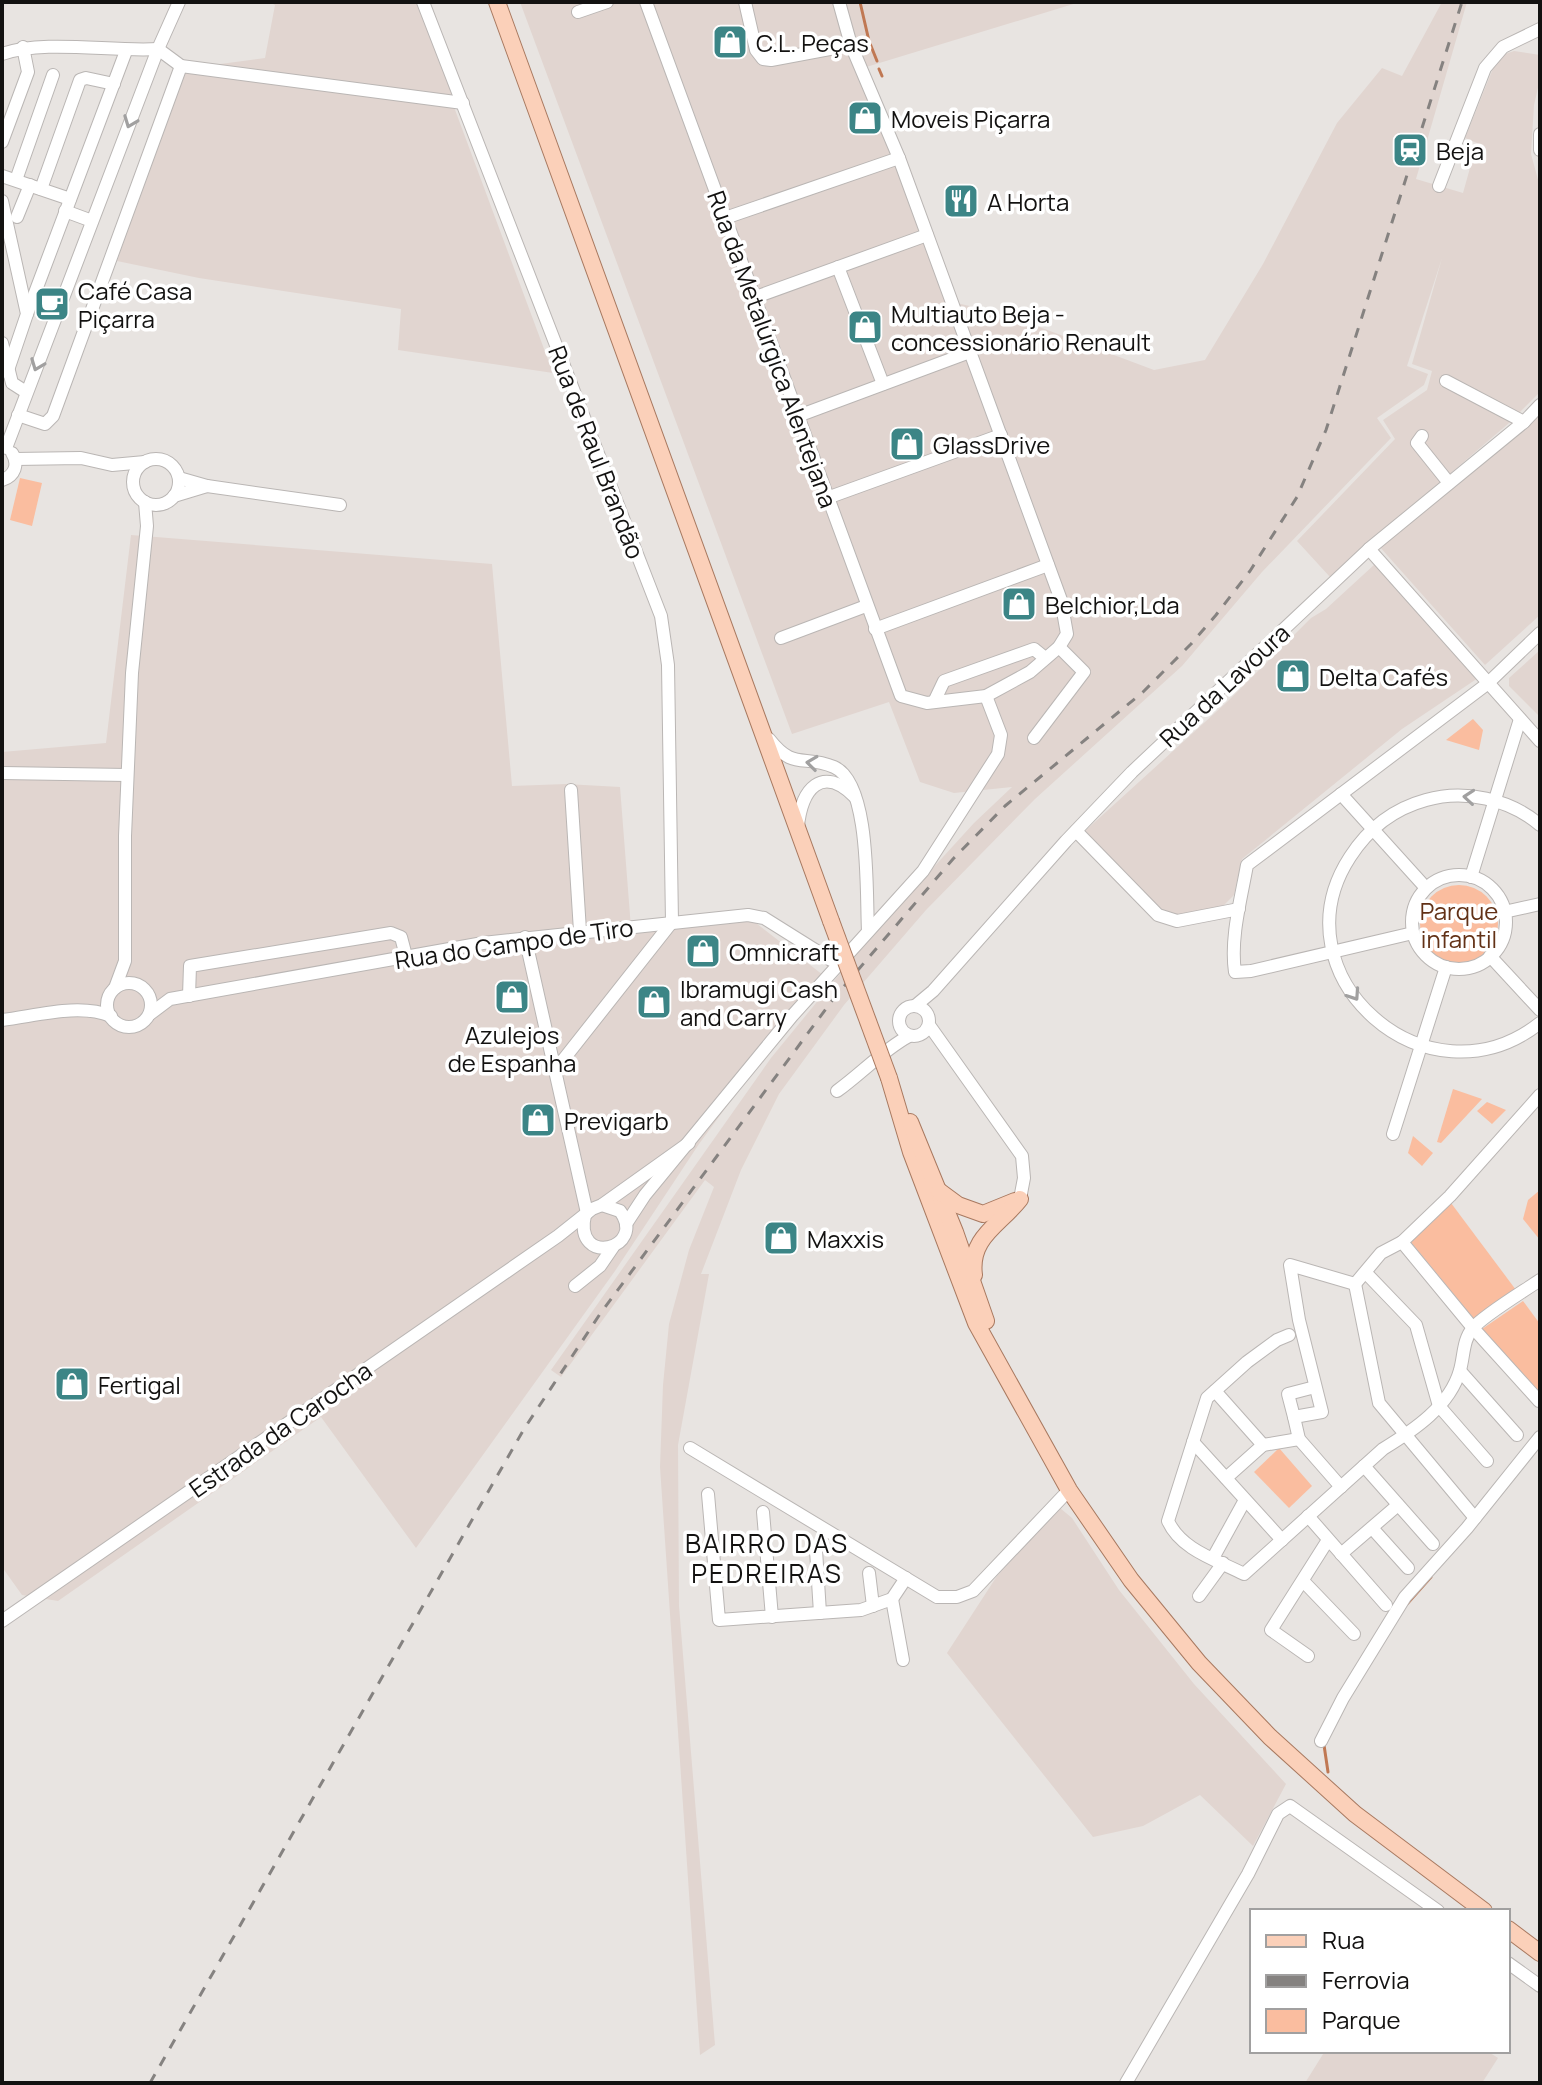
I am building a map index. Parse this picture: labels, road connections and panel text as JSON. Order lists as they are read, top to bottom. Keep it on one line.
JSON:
{"streets":{"street":["Rua da Metalúrgica Alentejana","Rua de Raul Brandão","Rua da Lavoura","Rua do Campo de Tiro","Estrada da Carocha"]},"crossings":[["Rua de Raul Brandão","Rua do Campo de Tiro"]],"districts":["BAIRRO DAS PEDREIRAS"],"parks":["Parque infantil"],"places":{"shop":["C.L. Peças","Moveis Piçarra","Multiauto Beja - concessionário Renault","GlassDrive","Belchior,Lda","Delta Cafés","Omnicraft","Azulejos de Espanha","Ibramugi Cash and Carry","Previgarb","Maxxis","Fertigal"],"station":["Beja"],"restaurant":["A Horta"],"cafe":["Café Casa Piçarra"]},"legend":["Rua","Ferrovia","Parque"]}
